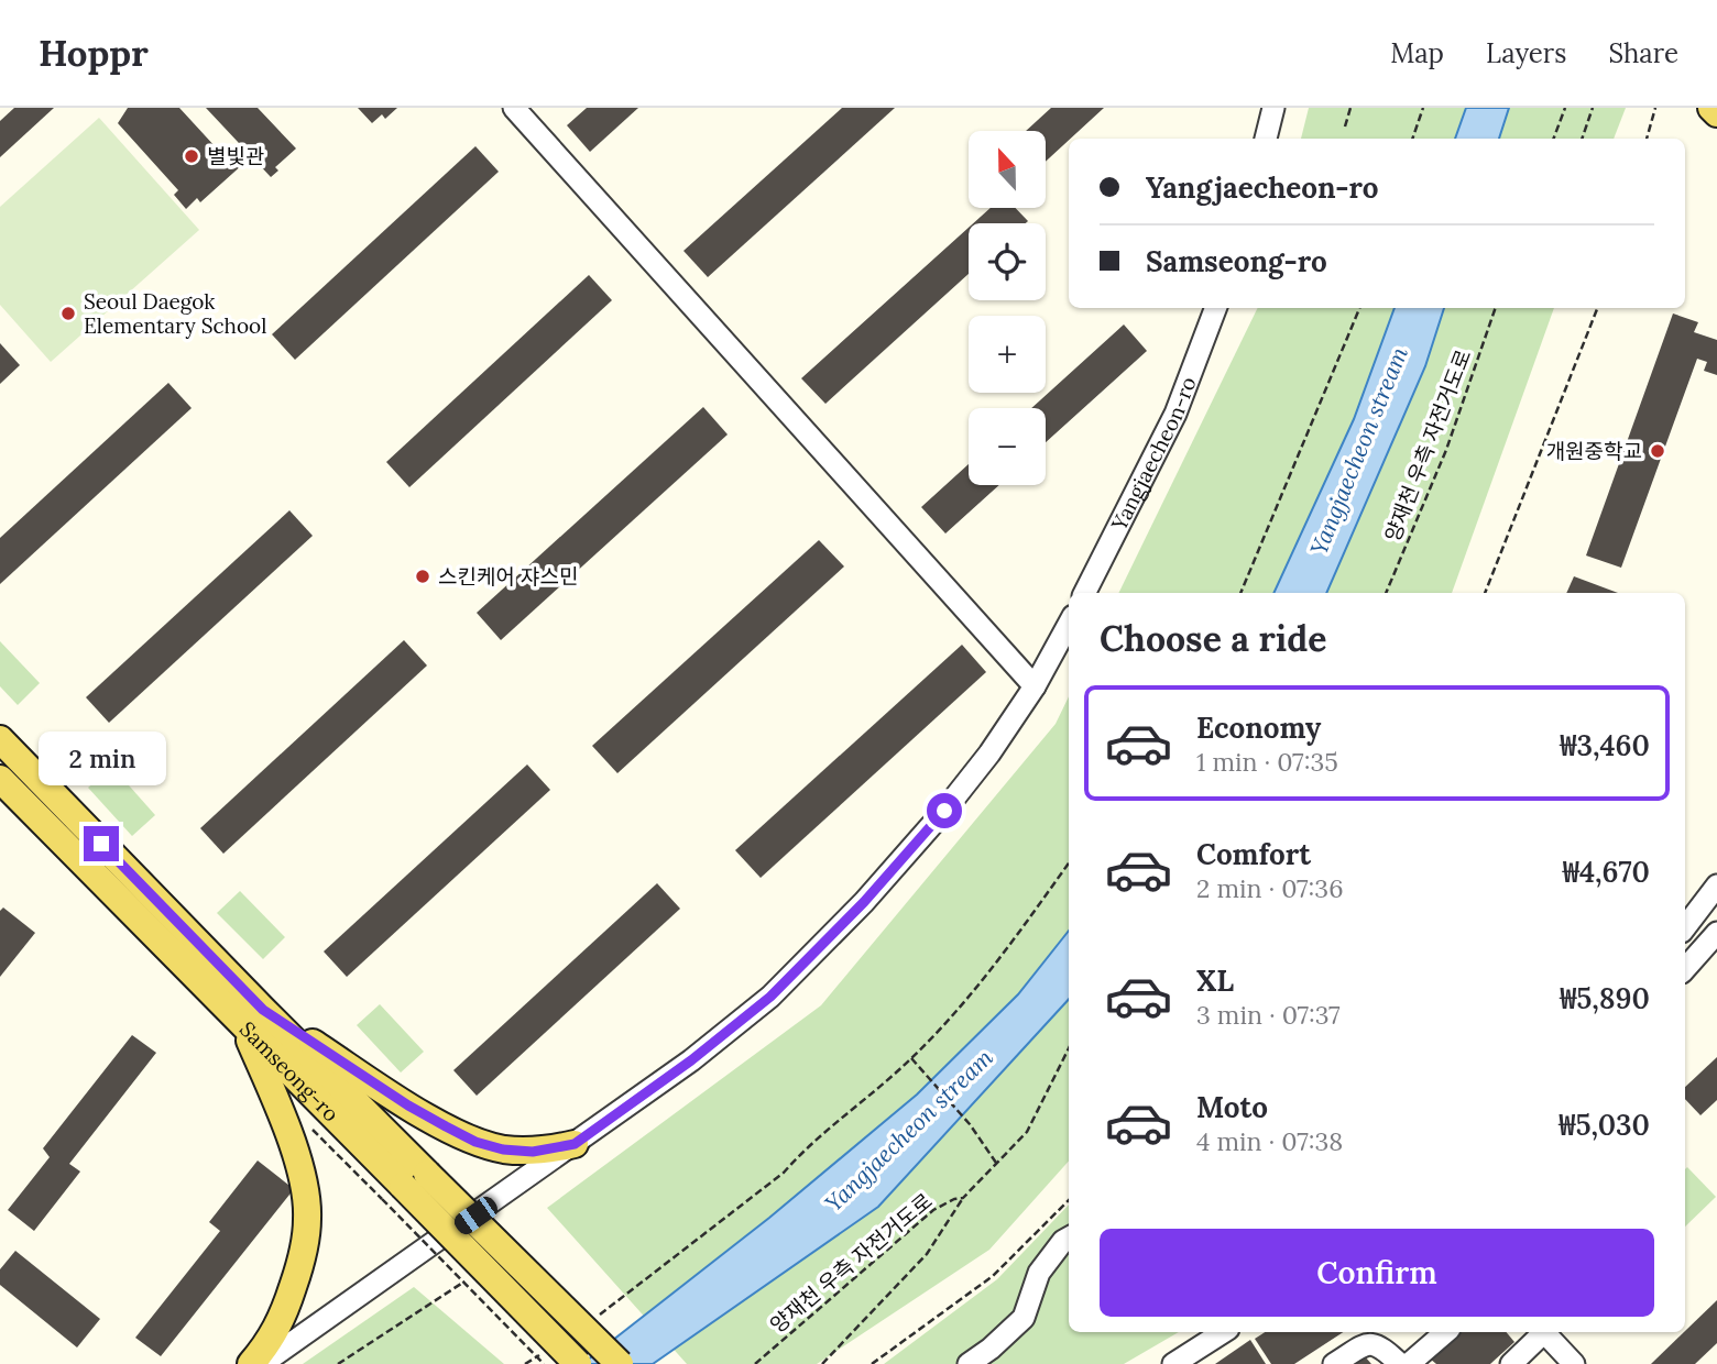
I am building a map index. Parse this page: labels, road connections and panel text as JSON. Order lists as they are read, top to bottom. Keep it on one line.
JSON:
{"streets":{"main road":["Samseong-ro"],"street":["Yangjaecheon-ro"],"path":["양재천 우측 자전거도로"]},"water":["Yangjaecheon stream"],"places":["별빛관","Seoul Daegok Elementary School","개원중학교","스킨케어 쟈스민"],"north":"top","page":{"header":"Hoppr","nav":["Map","Layers","Share"],"map_buttons":["+","−"],"banner":["Yangjaecheon-ro","Samseong-ro"],"heading":"Choose a ride","list":[{"name":"Economy","note":"1 min · 07:35","value":"₩3,460"},{"name":"Comfort","note":"2 min · 07:36","value":"₩4,670"},{"name":"XL","note":"3 min · 07:37","value":"₩5,890"},{"name":"Moto","note":"4 min · 07:38","value":"₩5,030"}],"bubble":"2 min","buttons":"Confirm"}}
